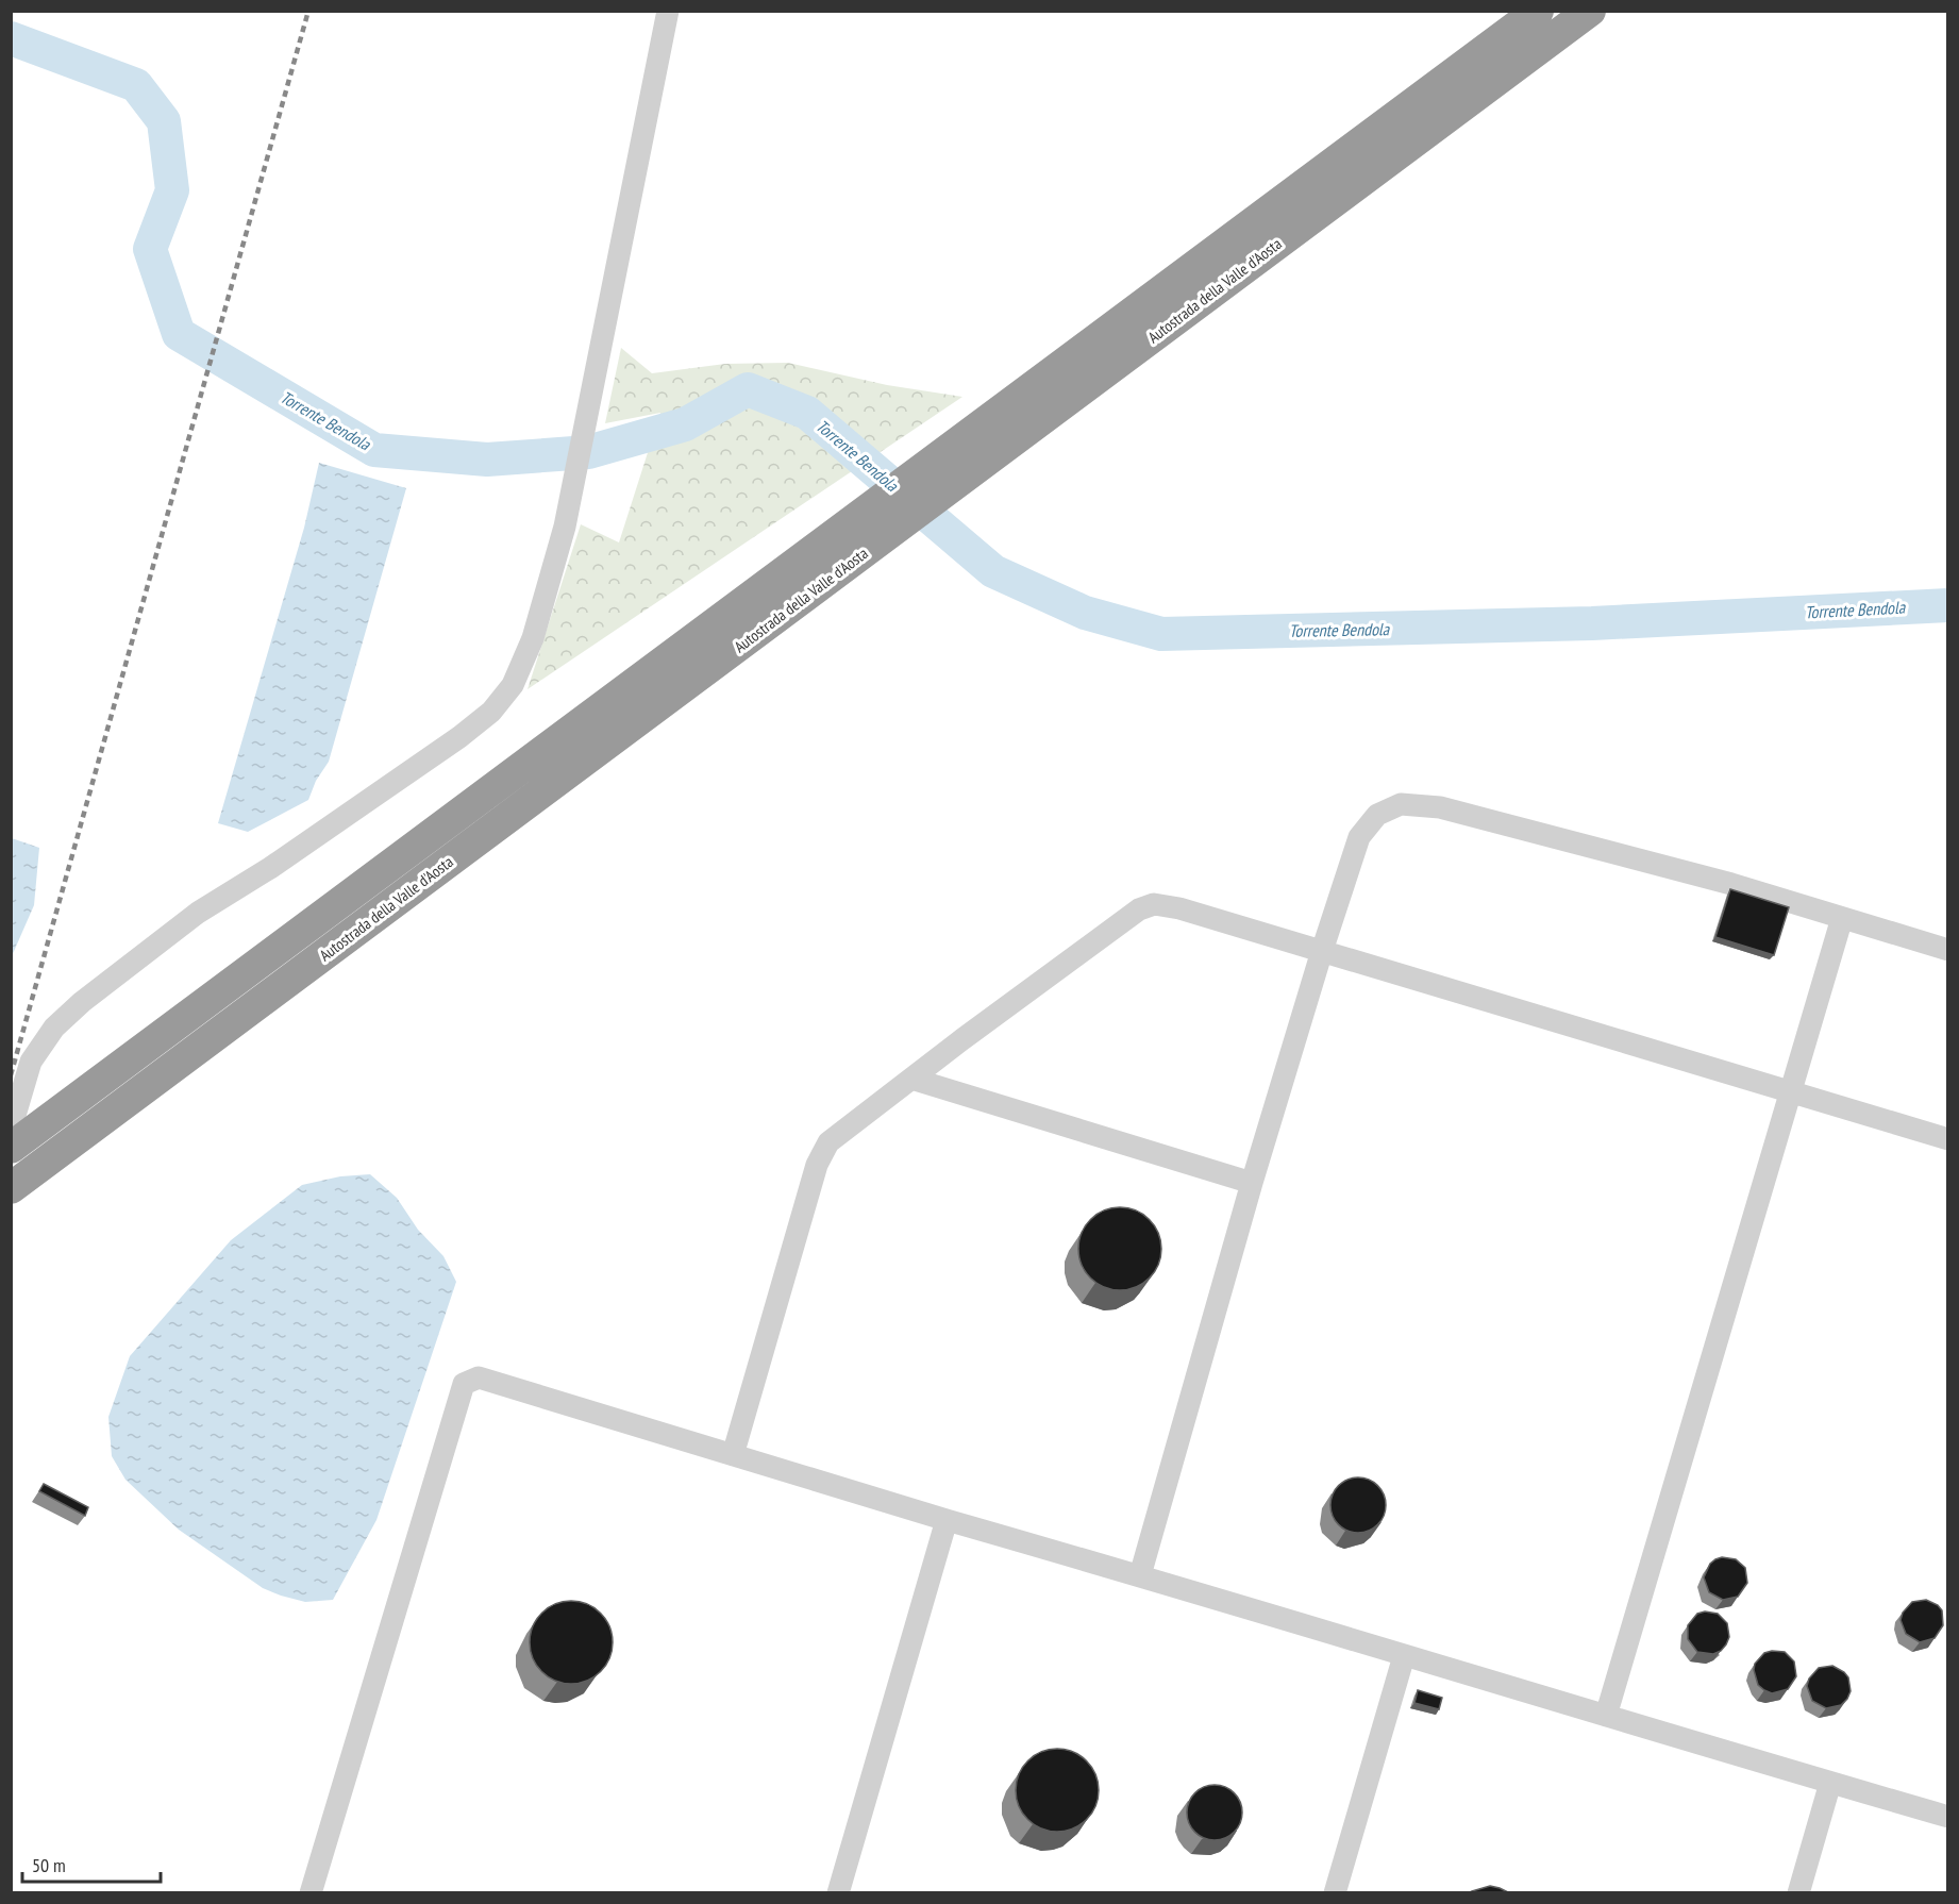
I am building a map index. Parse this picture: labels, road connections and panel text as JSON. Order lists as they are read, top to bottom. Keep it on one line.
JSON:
{"streets":{"highway":["Autostrada della Valle d'Aosta"]},"water":["Torrente Bendola"],"scale_bar":"50 m"}
